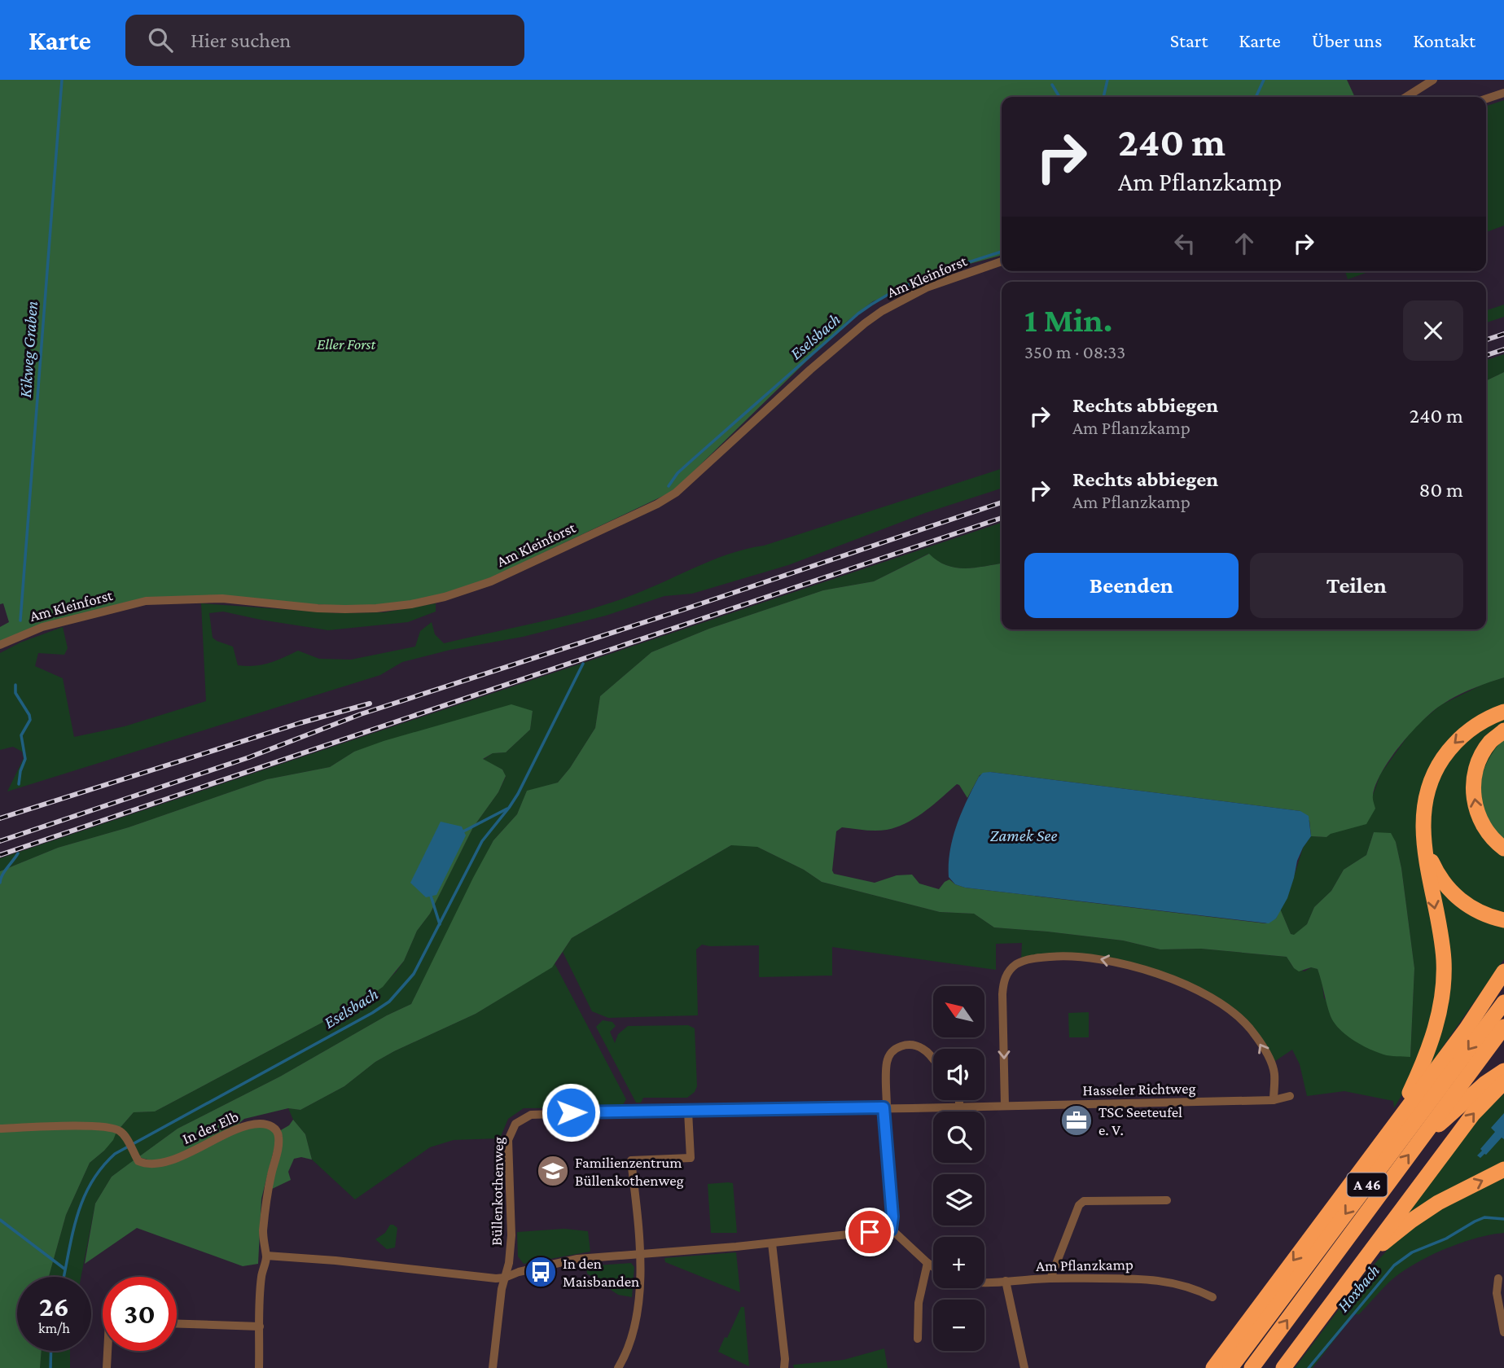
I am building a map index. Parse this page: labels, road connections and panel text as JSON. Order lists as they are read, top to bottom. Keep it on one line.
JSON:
{"streets":{"highway":["A 46"],"street":["Am Kleinforst","Hasseler Richtweg","In der Elb","Büllenkothenweg","Am Pflanzkamp"]},"crossings":[["Hasseler Richtweg","Büllenkothenweg"]],"water":["Eselsbach","Kikweg Graben","Zamek See","Hoxbach"],"parks":["Eller Forst"],"places":{"office":["TSC Seeteufel e. V."],"school or university":["Familienzentrum Büllenkothenweg"],"bus stop":["In den Maisbanden"]},"north":"top left","page":{"header":"Karte","search":"Hier suchen","nav":["Start","Karte","Über uns","Kontakt"],"turn":["240 m","Am Pflanzkamp"],"heading":["1 Min.","350 m · 08:33"],"list":[{"name":"Rechts abbiegen","note":"Am Pflanzkamp","value":"240 m"},{"name":"Rechts abbiegen","note":"Am Pflanzkamp","value":"80 m"}],"buttons":["Beenden","Teilen"],"map_buttons":["+","−"],"speed":"26 km/h","limit":"30"}}
